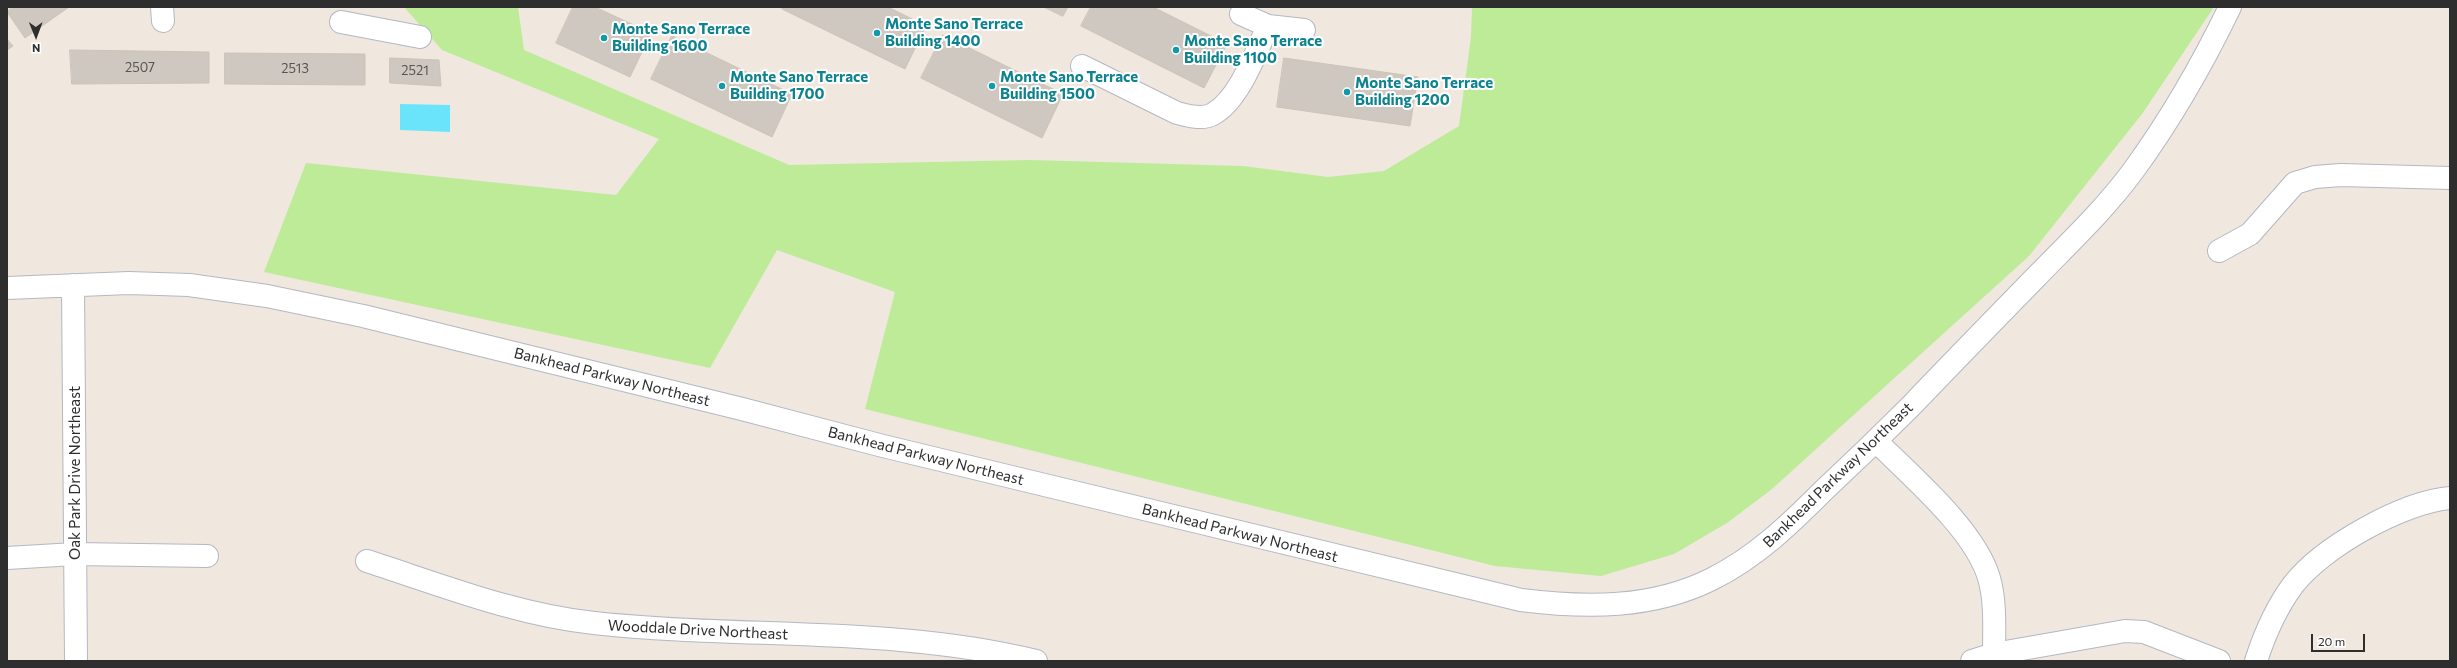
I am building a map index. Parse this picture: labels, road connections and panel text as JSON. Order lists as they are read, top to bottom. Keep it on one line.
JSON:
{"streets":{"street":["Bankhead Parkway Northeast","Oak Park Drive Northeast","Wooddale Drive Northeast"]},"crossings":[["Bankhead Parkway Northeast","Oak Park Drive Northeast"]],"places":["Monte Sano Terrace Building 1400","Monte Sano Terrace Building 1600","Monte Sano Terrace Building 1100","Monte Sano Terrace Building 1700","Monte Sano Terrace Building 1500","Monte Sano Terrace Building 1200"],"house_numbers":["2507","2513","2521"],"scale_bar":"20 m","north":"bottom"}
